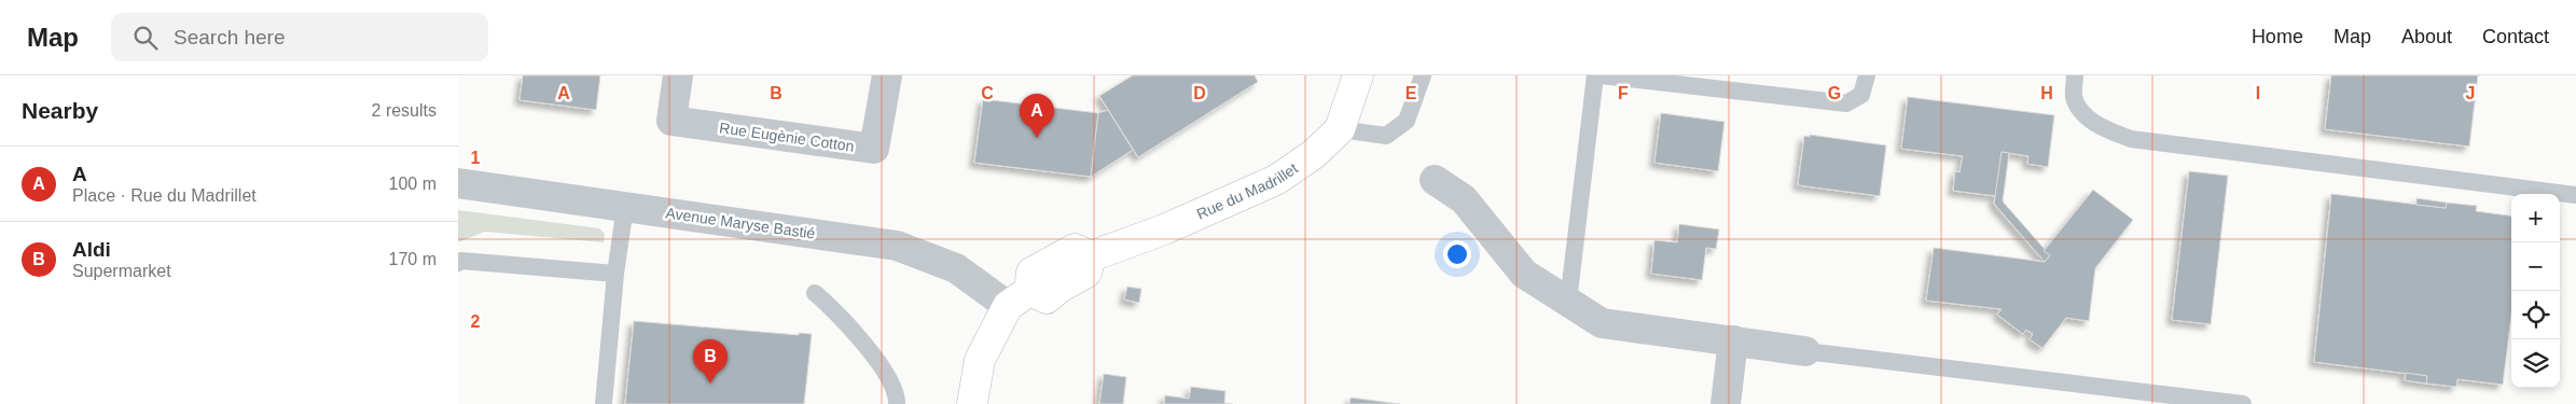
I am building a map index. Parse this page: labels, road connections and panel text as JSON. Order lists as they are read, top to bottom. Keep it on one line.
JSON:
{"streets":{"street":["Rue Eugènie Cotton","Rue du Madrillet","Avenue Maryse Bastié"]},"crossings":[["Rue du Madrillet","Avenue Maryse Bastié"]],"page":{"header":"Map","search":"Search here","nav":["Home","Map","About","Contact"],"heading":["Nearby","2 results"],"pins":["A","B"],"list":[{"mark":"A","name":"A","note":"Place · Rue du Madrillet","value":"100 m"},{"mark":"B","name":"Aldi","note":"Supermarket","value":"170 m"}],"map_buttons":["+","−"]},"grid":{"columns":["A","B","C","D","E","F","G","H","I","J"],"rows":["1","2"]}}
